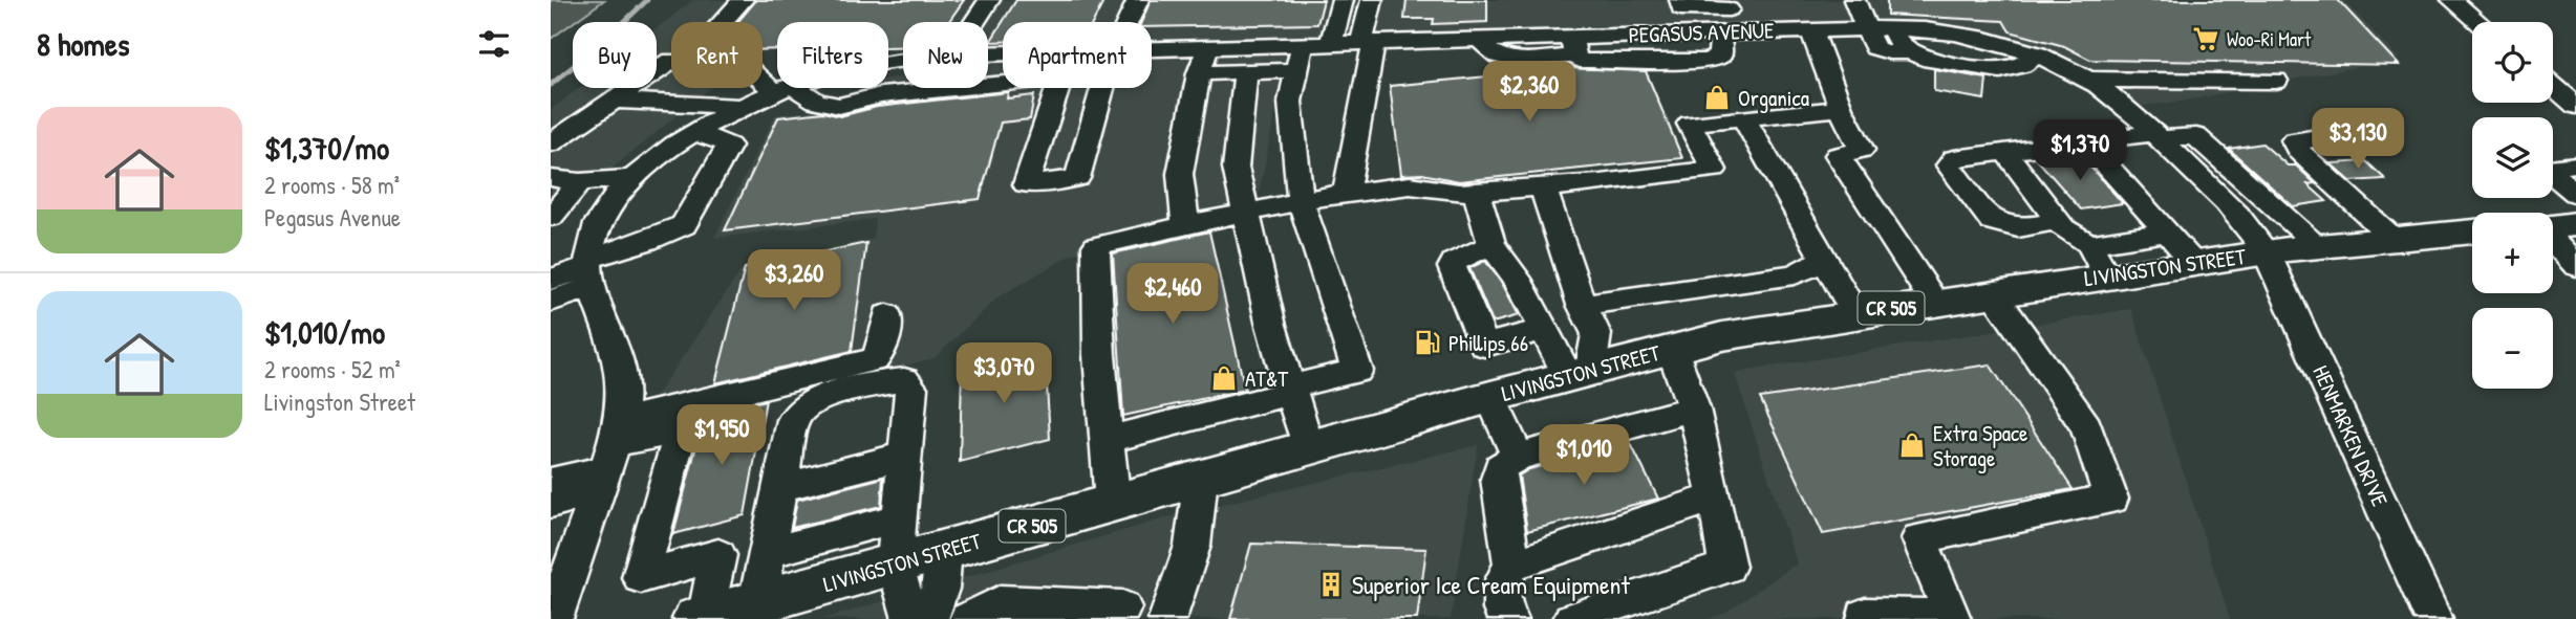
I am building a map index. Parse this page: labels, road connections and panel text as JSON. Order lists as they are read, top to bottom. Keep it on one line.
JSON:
{"streets":{"main road":["LIVINGSTON STREET","CR 505"],"street":["PEGASUS AVENUE","HENMARKEN DRIVE"]},"crossings":[["PEGASUS AVENUE","LIVINGSTON STREET"],["PEGASUS AVENUE","HENMARKEN DRIVE"],["LIVINGSTON STREET","HENMARKEN DRIVE"]],"places":{"supermarket":["Woo-Ri Mart"],"shop":["Organica","AT&T","Extra Space Storage"],"fuel station":["Phillips 66"],"building":["Superior Ice Cream Equipment"]},"page":{"heading":"8 homes","map_buttons":["+","−"],"chip":["Buy","Rent","Filters","New","Apartment"],"price":["$2,360","$3,130","$1,370","$3,260","$2,460","$3,070","$1,950","$1,010"],"list":[{"name":"$1,370/mo","note":"2 rooms · 58 m² · Pegasus Avenue"},{"name":"$1,010/mo","note":"2 rooms · 52 m² · Livingston Street"}]}}
